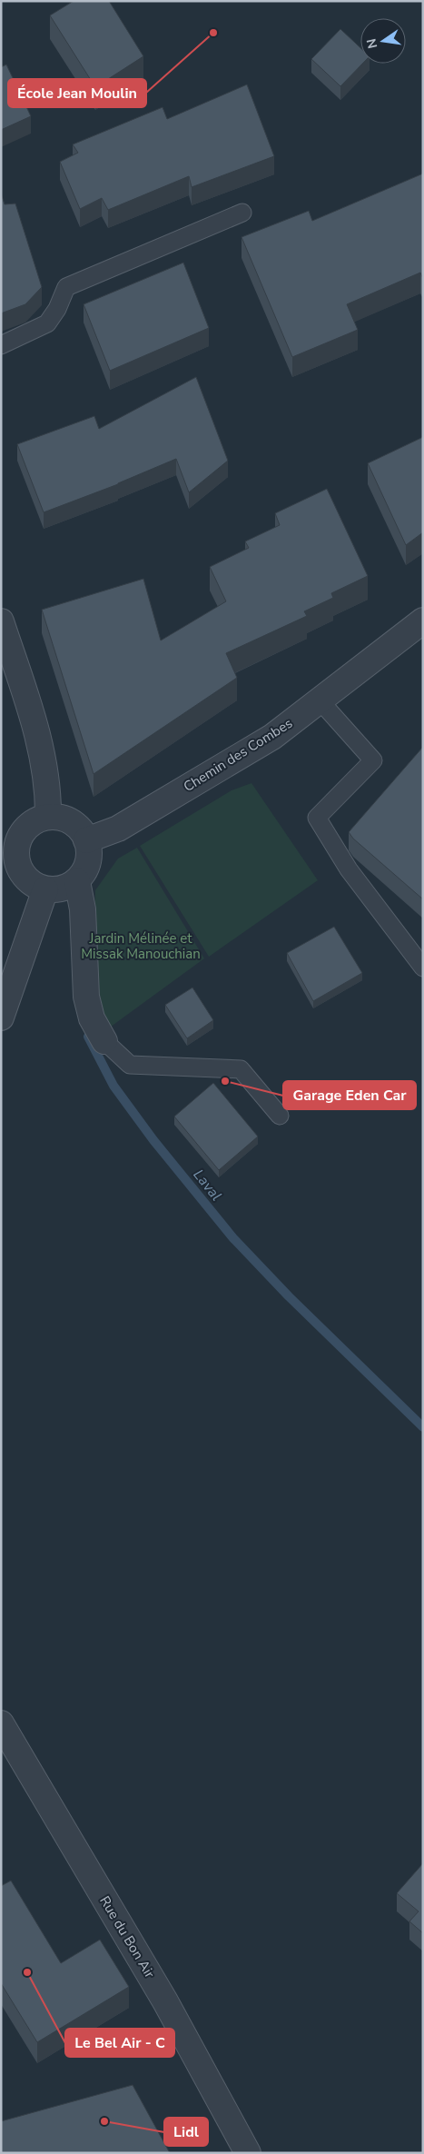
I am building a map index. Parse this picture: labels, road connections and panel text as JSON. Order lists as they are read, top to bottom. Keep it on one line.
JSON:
{"streets":{"street":["Chemin des Combes","Rue du Bon Air"]},"water":["Laval"],"parks":["Jardin Mélinée et Missak Manouchian"],"places":["École Jean Moulin","Garage Eden Car","Le Bel Air - C","Lidl"],"north":"left"}
